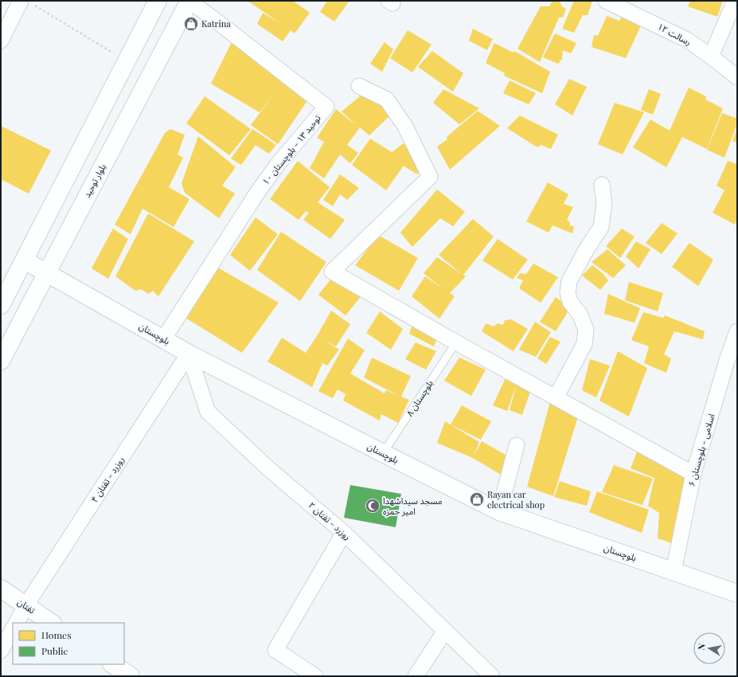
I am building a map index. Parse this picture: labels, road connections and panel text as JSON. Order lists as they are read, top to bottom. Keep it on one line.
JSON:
{"streets":{"street":["رسالت ۱۲","توحید ۱۳ - بلوچستان ۱۰","بلوار توحید","بلوچستان","اسلامی - بلوچستان ۶","روزرد - تفتان ۴","روزرد - تفتان ۲","تفتان"],"lane":["بلوچستان ۸"]},"crossings":[["توحید ۱۳ - بلوچستان ۱۰","بلوار توحید"],["توحید ۱۳ - بلوچستان ۱۰","بلوچستان"],["بلوار توحید","بلوچستان"],["بلوچستان","بلوچستان ۸"],["بلوچستان","اسلامی - بلوچستان ۶"],["بلوچستان","روزرد - تفتان ۴"],["بلوچستان","روزرد - تفتان ۲"],["روزرد - تفتان ۴","روزرد - تفتان ۲"],["روزرد - تفتان ۴","تفتان"]],"places":{"shop":["Katrina","Rayan car electrical shop"],"mosque":["مسجد سیداشهدا امیر حمزه"]},"legend":["Homes","Public"],"north":"left"}
